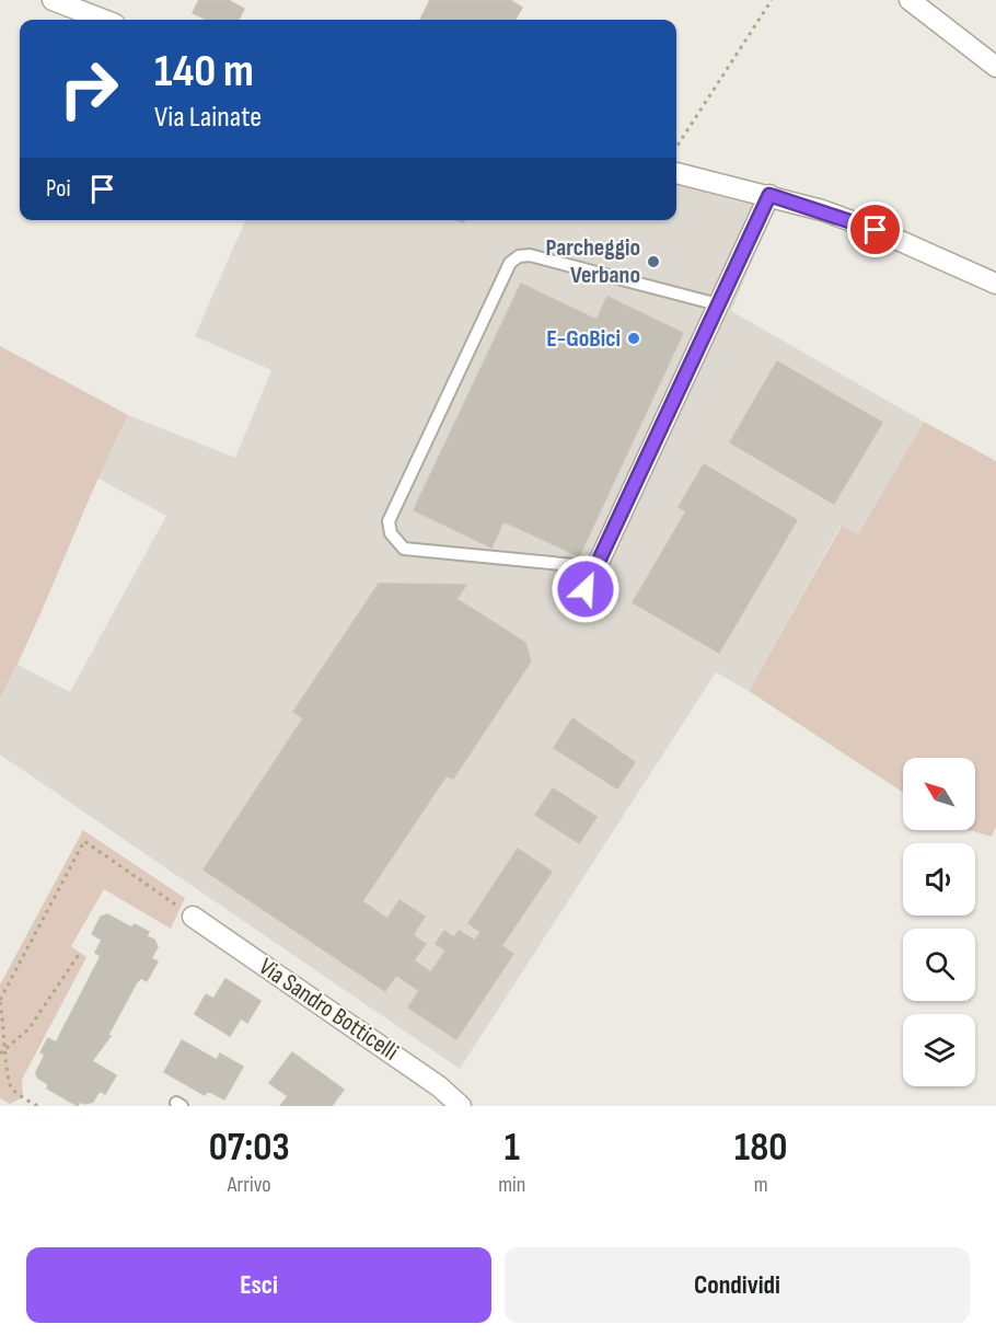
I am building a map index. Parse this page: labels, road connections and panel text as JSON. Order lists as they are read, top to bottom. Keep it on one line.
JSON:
{"streets":{"street":["Via Sandro Botticelli"]},"places":["Parcheggio Verbano","E-GoBici"],"north":"top left","page":{"turn":["140 m","Via Lainate"],"then":"Poi","eta":["07:03","Arrivo","1","min","180","m"],"buttons":["Esci","Condividi"]}}
